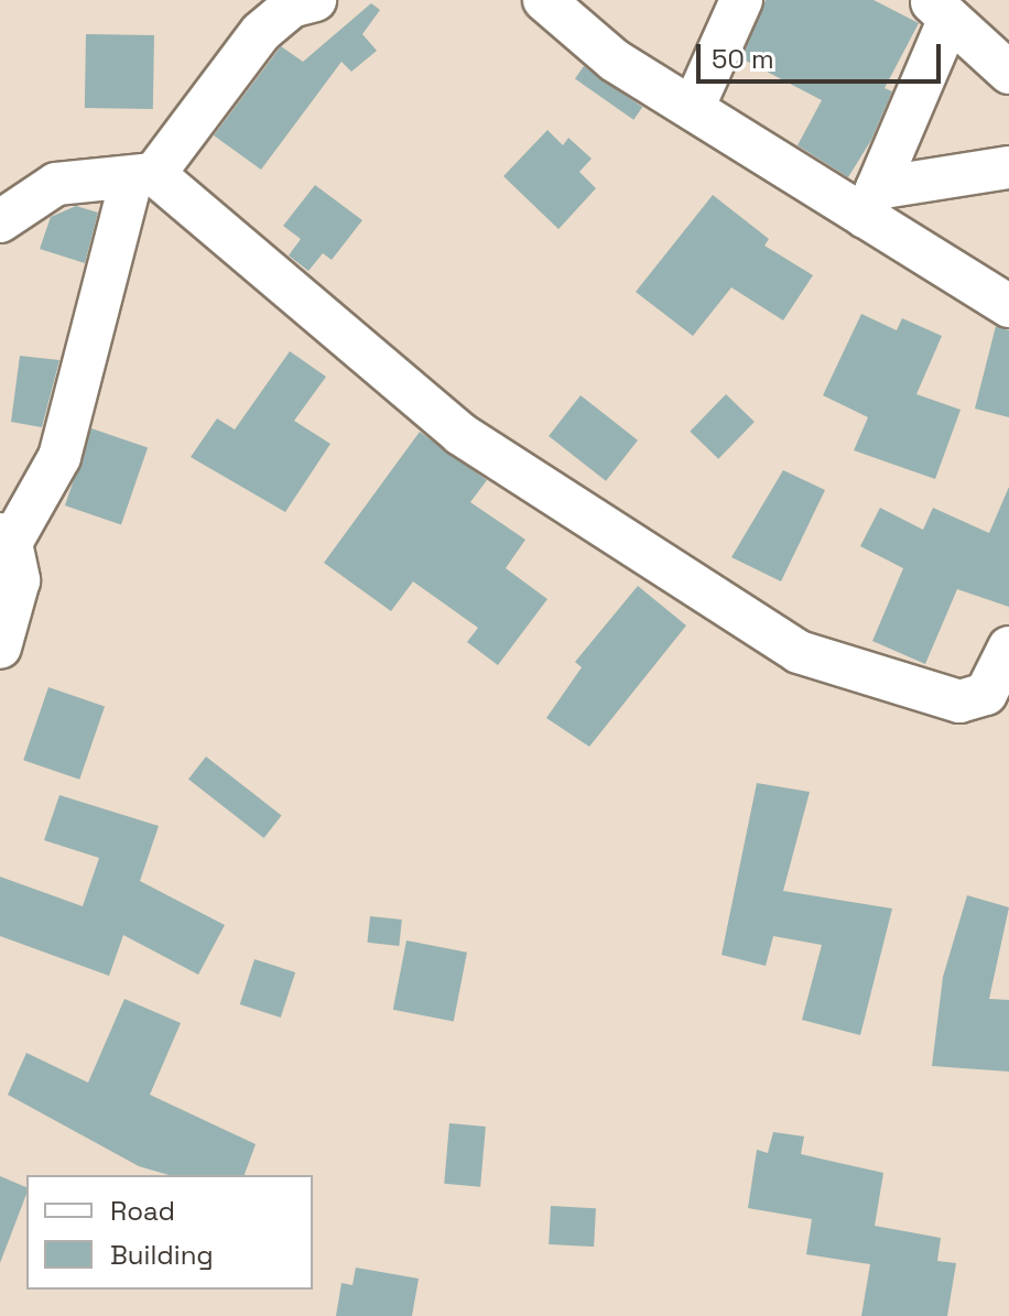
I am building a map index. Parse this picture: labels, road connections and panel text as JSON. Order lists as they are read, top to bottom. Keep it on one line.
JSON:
{"legend":["Road","Building"],"scale_bar":"50 m"}
